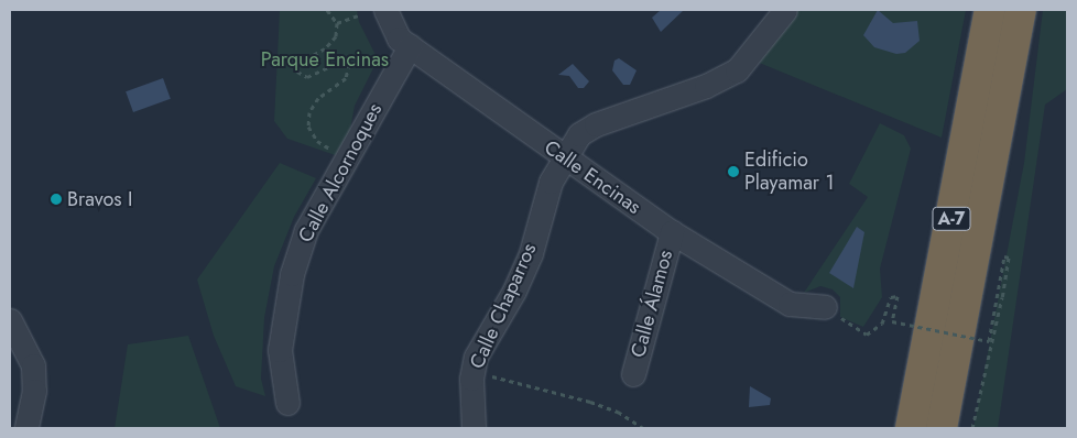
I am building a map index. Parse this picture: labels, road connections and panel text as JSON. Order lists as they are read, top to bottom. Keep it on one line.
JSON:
{"streets":{"highway":["A-7"],"street":["Calle Alcornoques","Calle Encinas","Calle Álamos","Calle Chaparros"]},"crossings":[["Calle Alcornoques","Calle Encinas"],["Calle Encinas","Calle Álamos"],["Calle Encinas","Calle Chaparros"]],"parks":["Parque Encinas"],"places":["Edificio Playamar 1","Bravos I"]}
